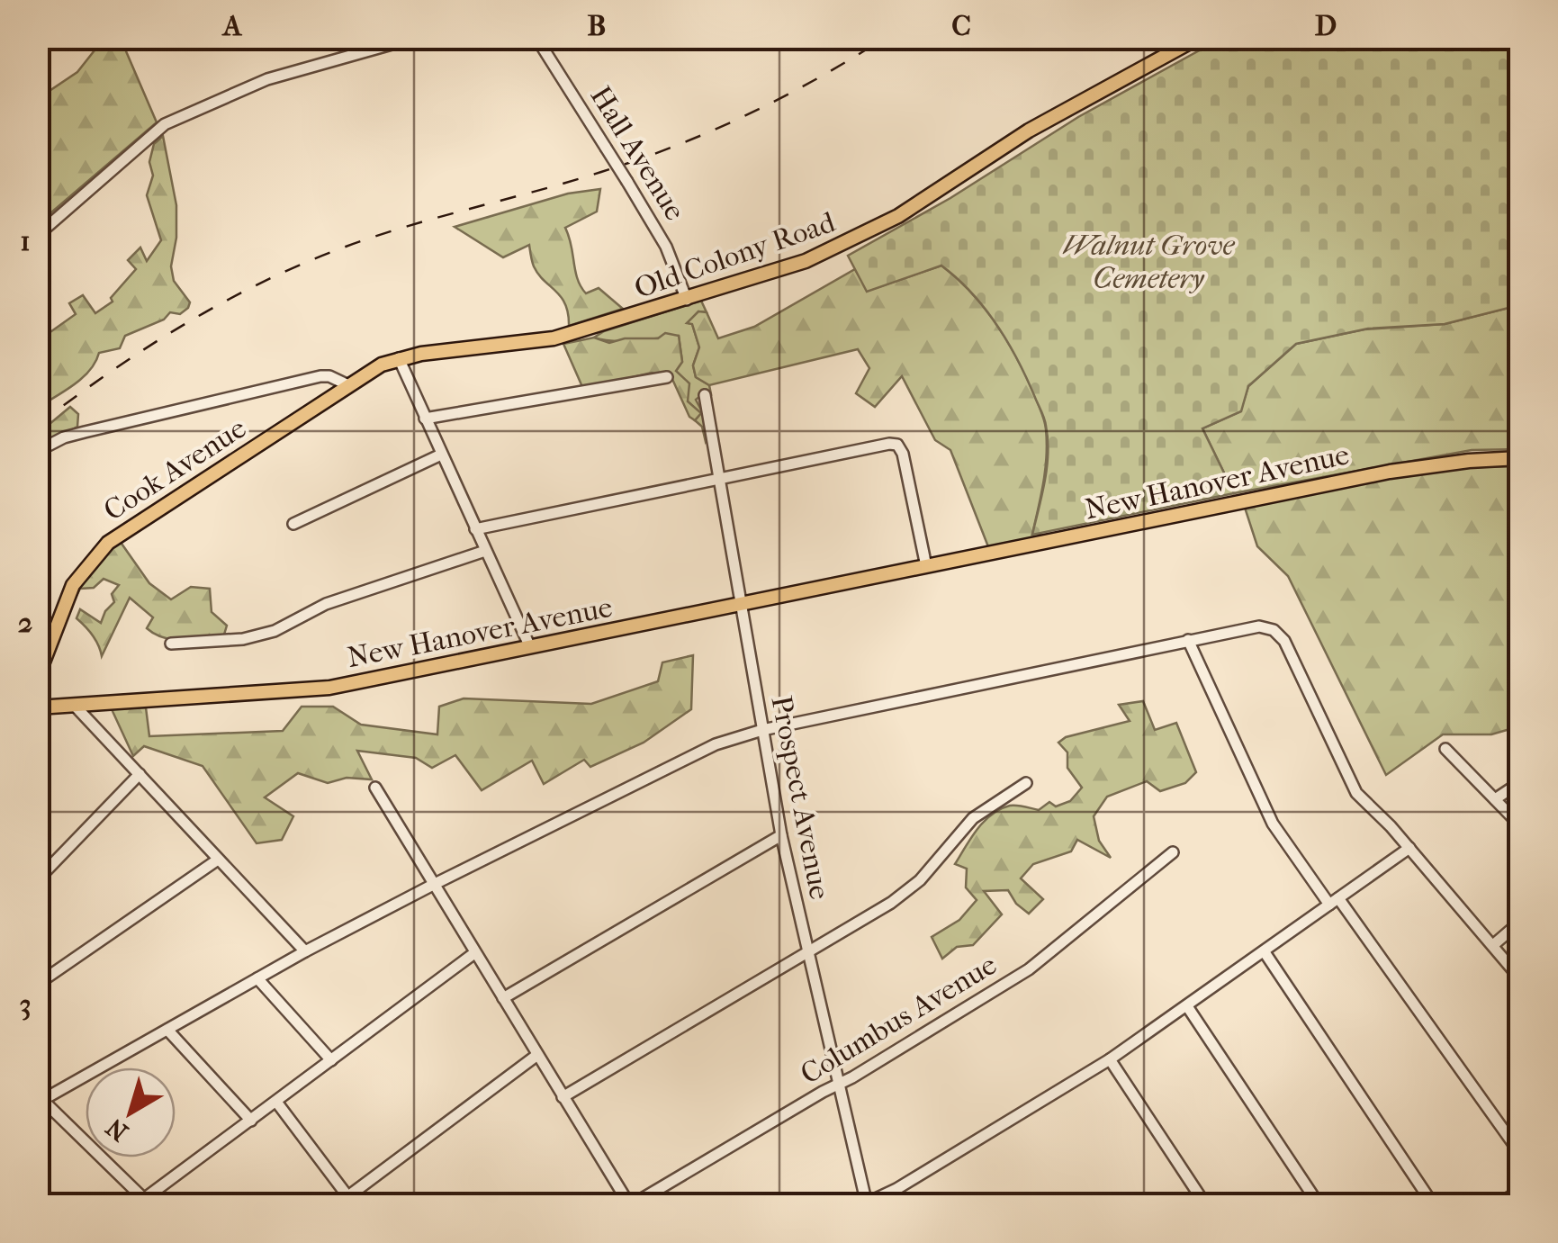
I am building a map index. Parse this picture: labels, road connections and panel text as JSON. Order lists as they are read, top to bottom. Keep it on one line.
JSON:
{"streets":{"main road":["Old Colony Road","Cook Avenue","New Hanover Avenue"],"street":["Hall Avenue","Prospect Avenue","Columbus Avenue"]},"crossings":[["Hall Avenue","Old Colony Road"],["Old Colony Road","Cook Avenue"],["New Hanover Avenue","Prospect Avenue"],["Prospect Avenue","Columbus Avenue"]],"parks":["Walnut Grove Cemetery"],"north":"bottom left","grid":{"columns":["A","B","C","D"],"rows":["1","2","3"]}}
